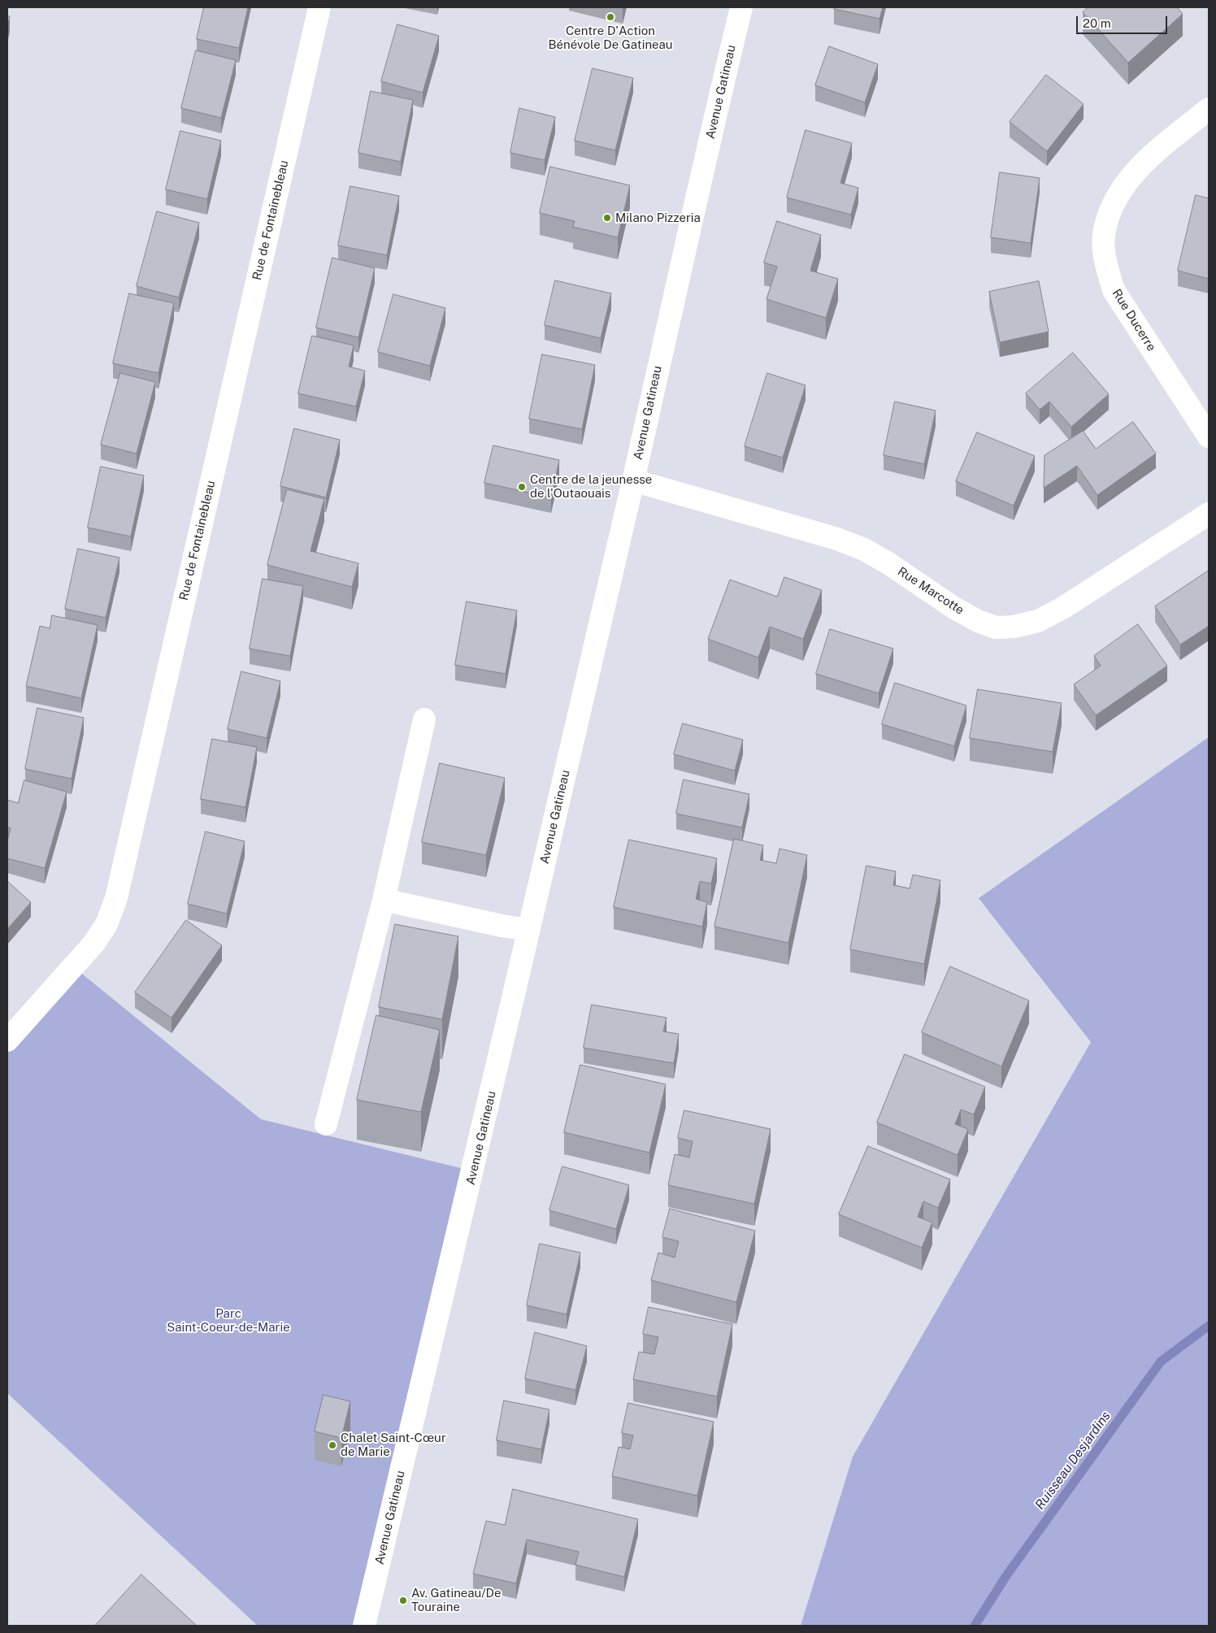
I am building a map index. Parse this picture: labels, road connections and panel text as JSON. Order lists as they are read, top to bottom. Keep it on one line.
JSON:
{"streets":{"street":["Avenue Gatineau","Rue de Fontainebleau","Rue Ducerre","Rue Marcotte"]},"crossings":[["Avenue Gatineau","Rue Marcotte"]],"water":["Ruisseau Desjardins"],"parks":["Parc Saint-Coeur-de-Marie"],"places":["Centre D'Action Bénévole De Gatineau","Milano Pizzeria","Centre de la jeunesse de l'Outaouais","Chalet Saint-Cœur de Marie","Av. Gatineau/De Touraine"],"scale_bar":"20 m"}
